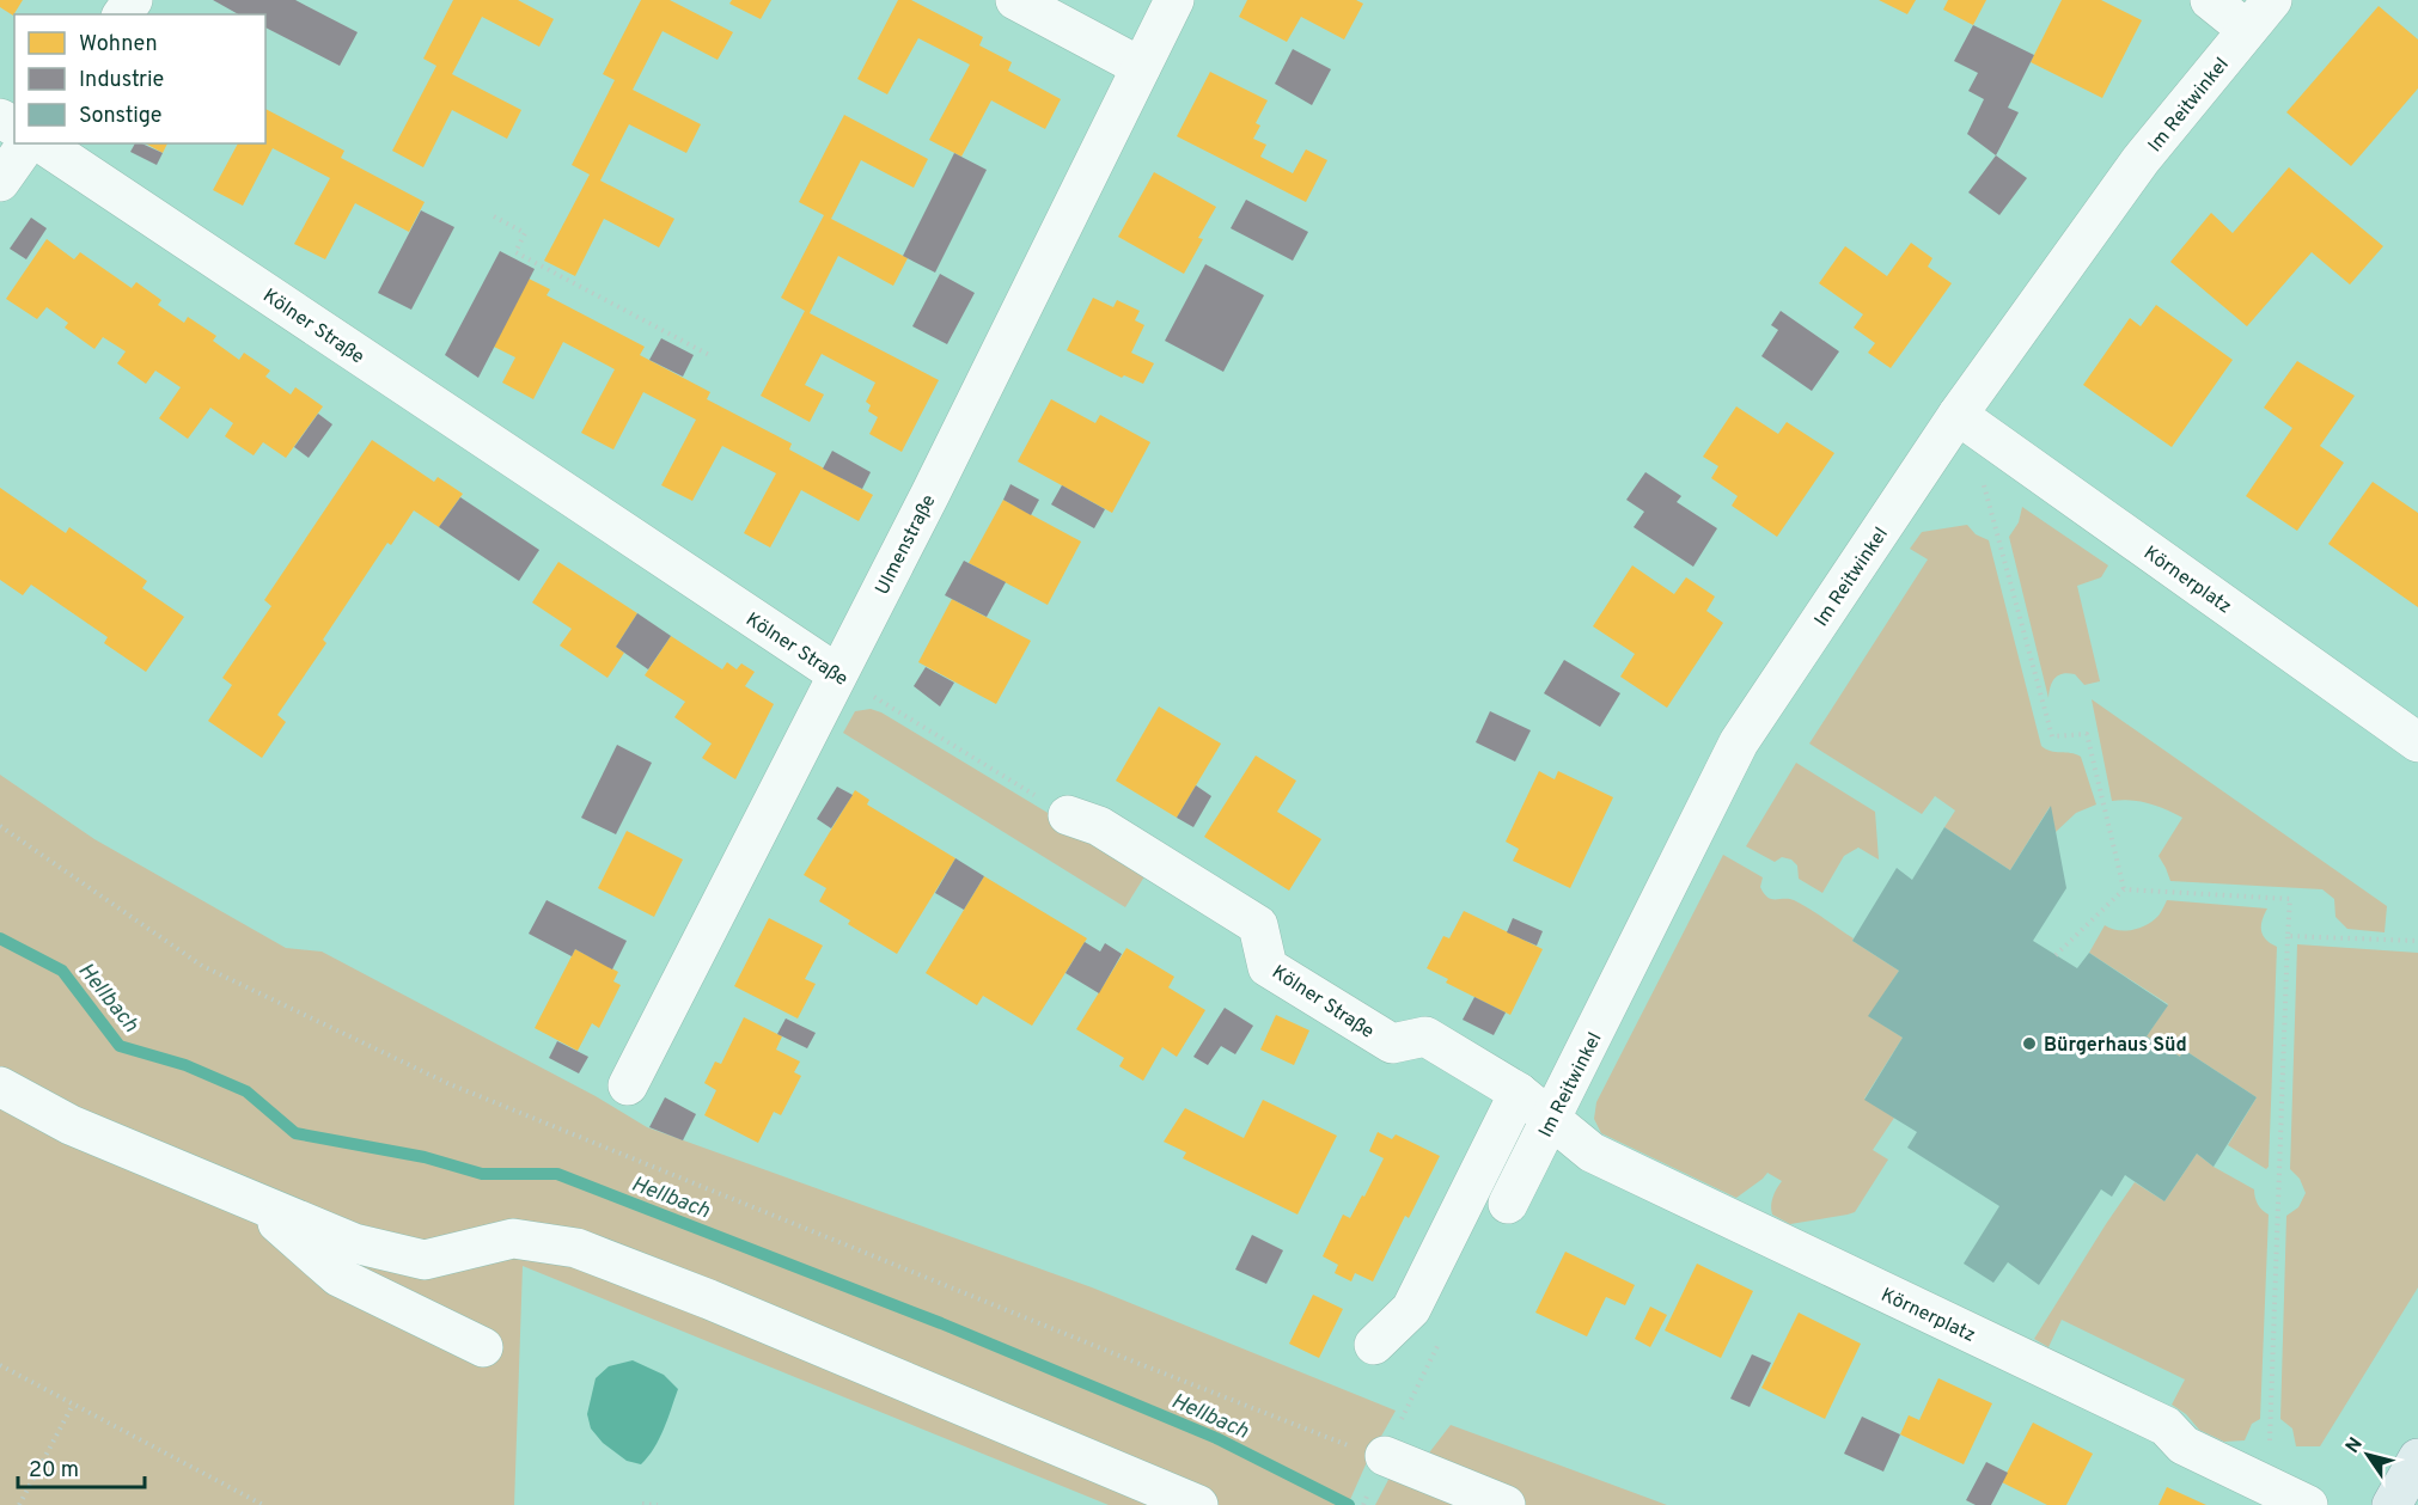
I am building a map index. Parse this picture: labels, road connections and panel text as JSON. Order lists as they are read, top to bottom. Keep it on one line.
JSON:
{"streets":{"street":["Im Reitwinkel","Kölner Straße","Ulmenstraße","Körnerplatz"]},"crossings":[["Im Reitwinkel","Kölner Straße"],["Im Reitwinkel","Körnerplatz"],["Kölner Straße","Ulmenstraße"],["Kölner Straße","Körnerplatz"]],"water":["Hellbach"],"places":["Bürgerhaus Süd"],"legend":["Wohnen","Industrie","Sonstige"],"scale_bar":"20 m","north":"top left"}
